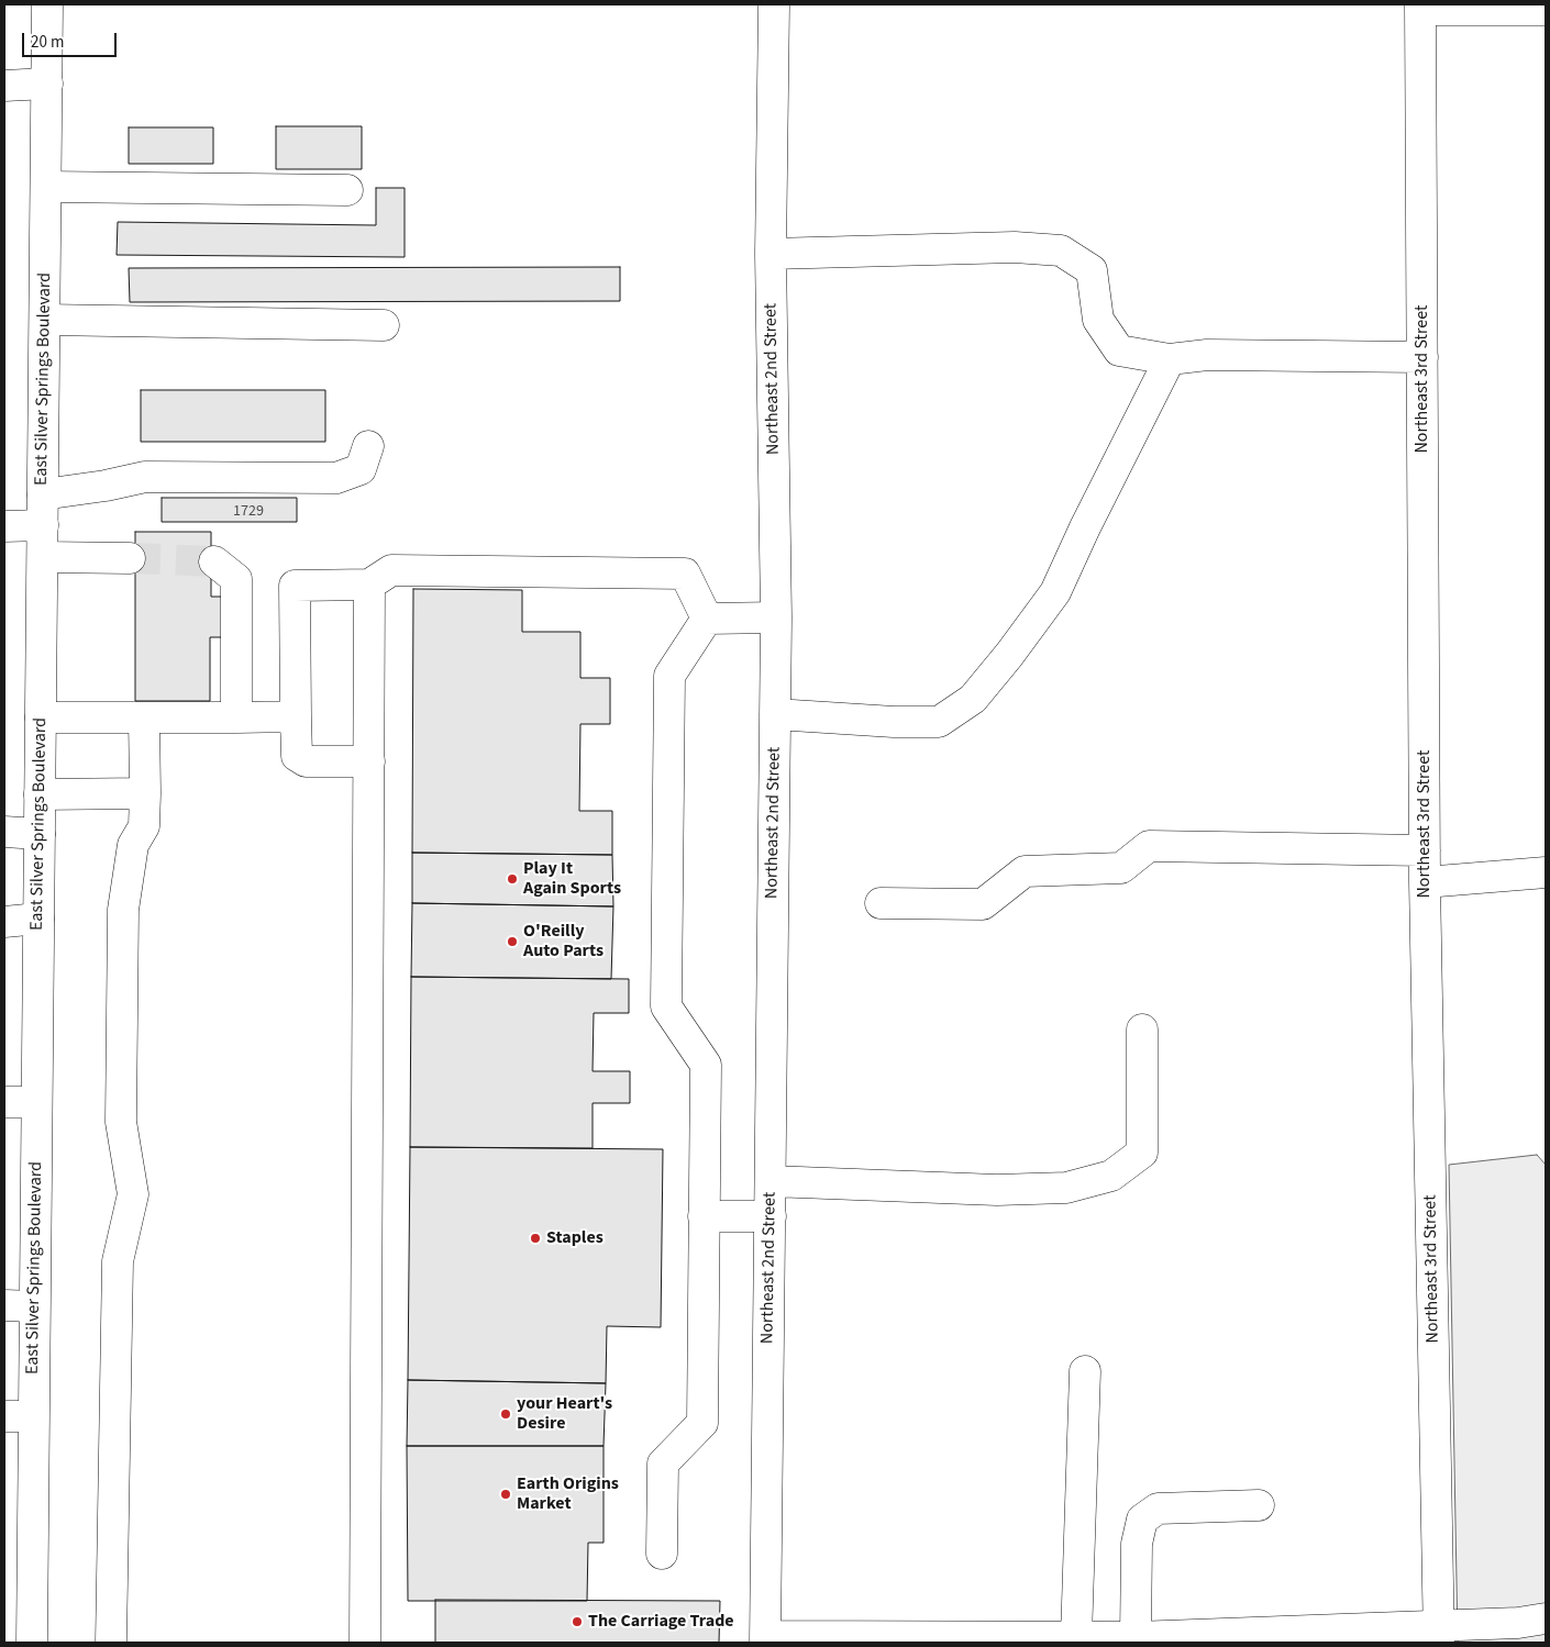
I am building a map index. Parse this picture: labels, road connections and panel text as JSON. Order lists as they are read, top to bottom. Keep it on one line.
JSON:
{"streets":{"street":["East Silver Springs Boulevard","Northeast 2nd Street","Northeast 3rd Street"]},"places":["Play It Again Sports","O'Reilly Auto Parts","Staples","your Heart's Desire","Earth Origins Market","The Carriage Trade"],"house_numbers":["1729"],"scale_bar":"20 m"}
